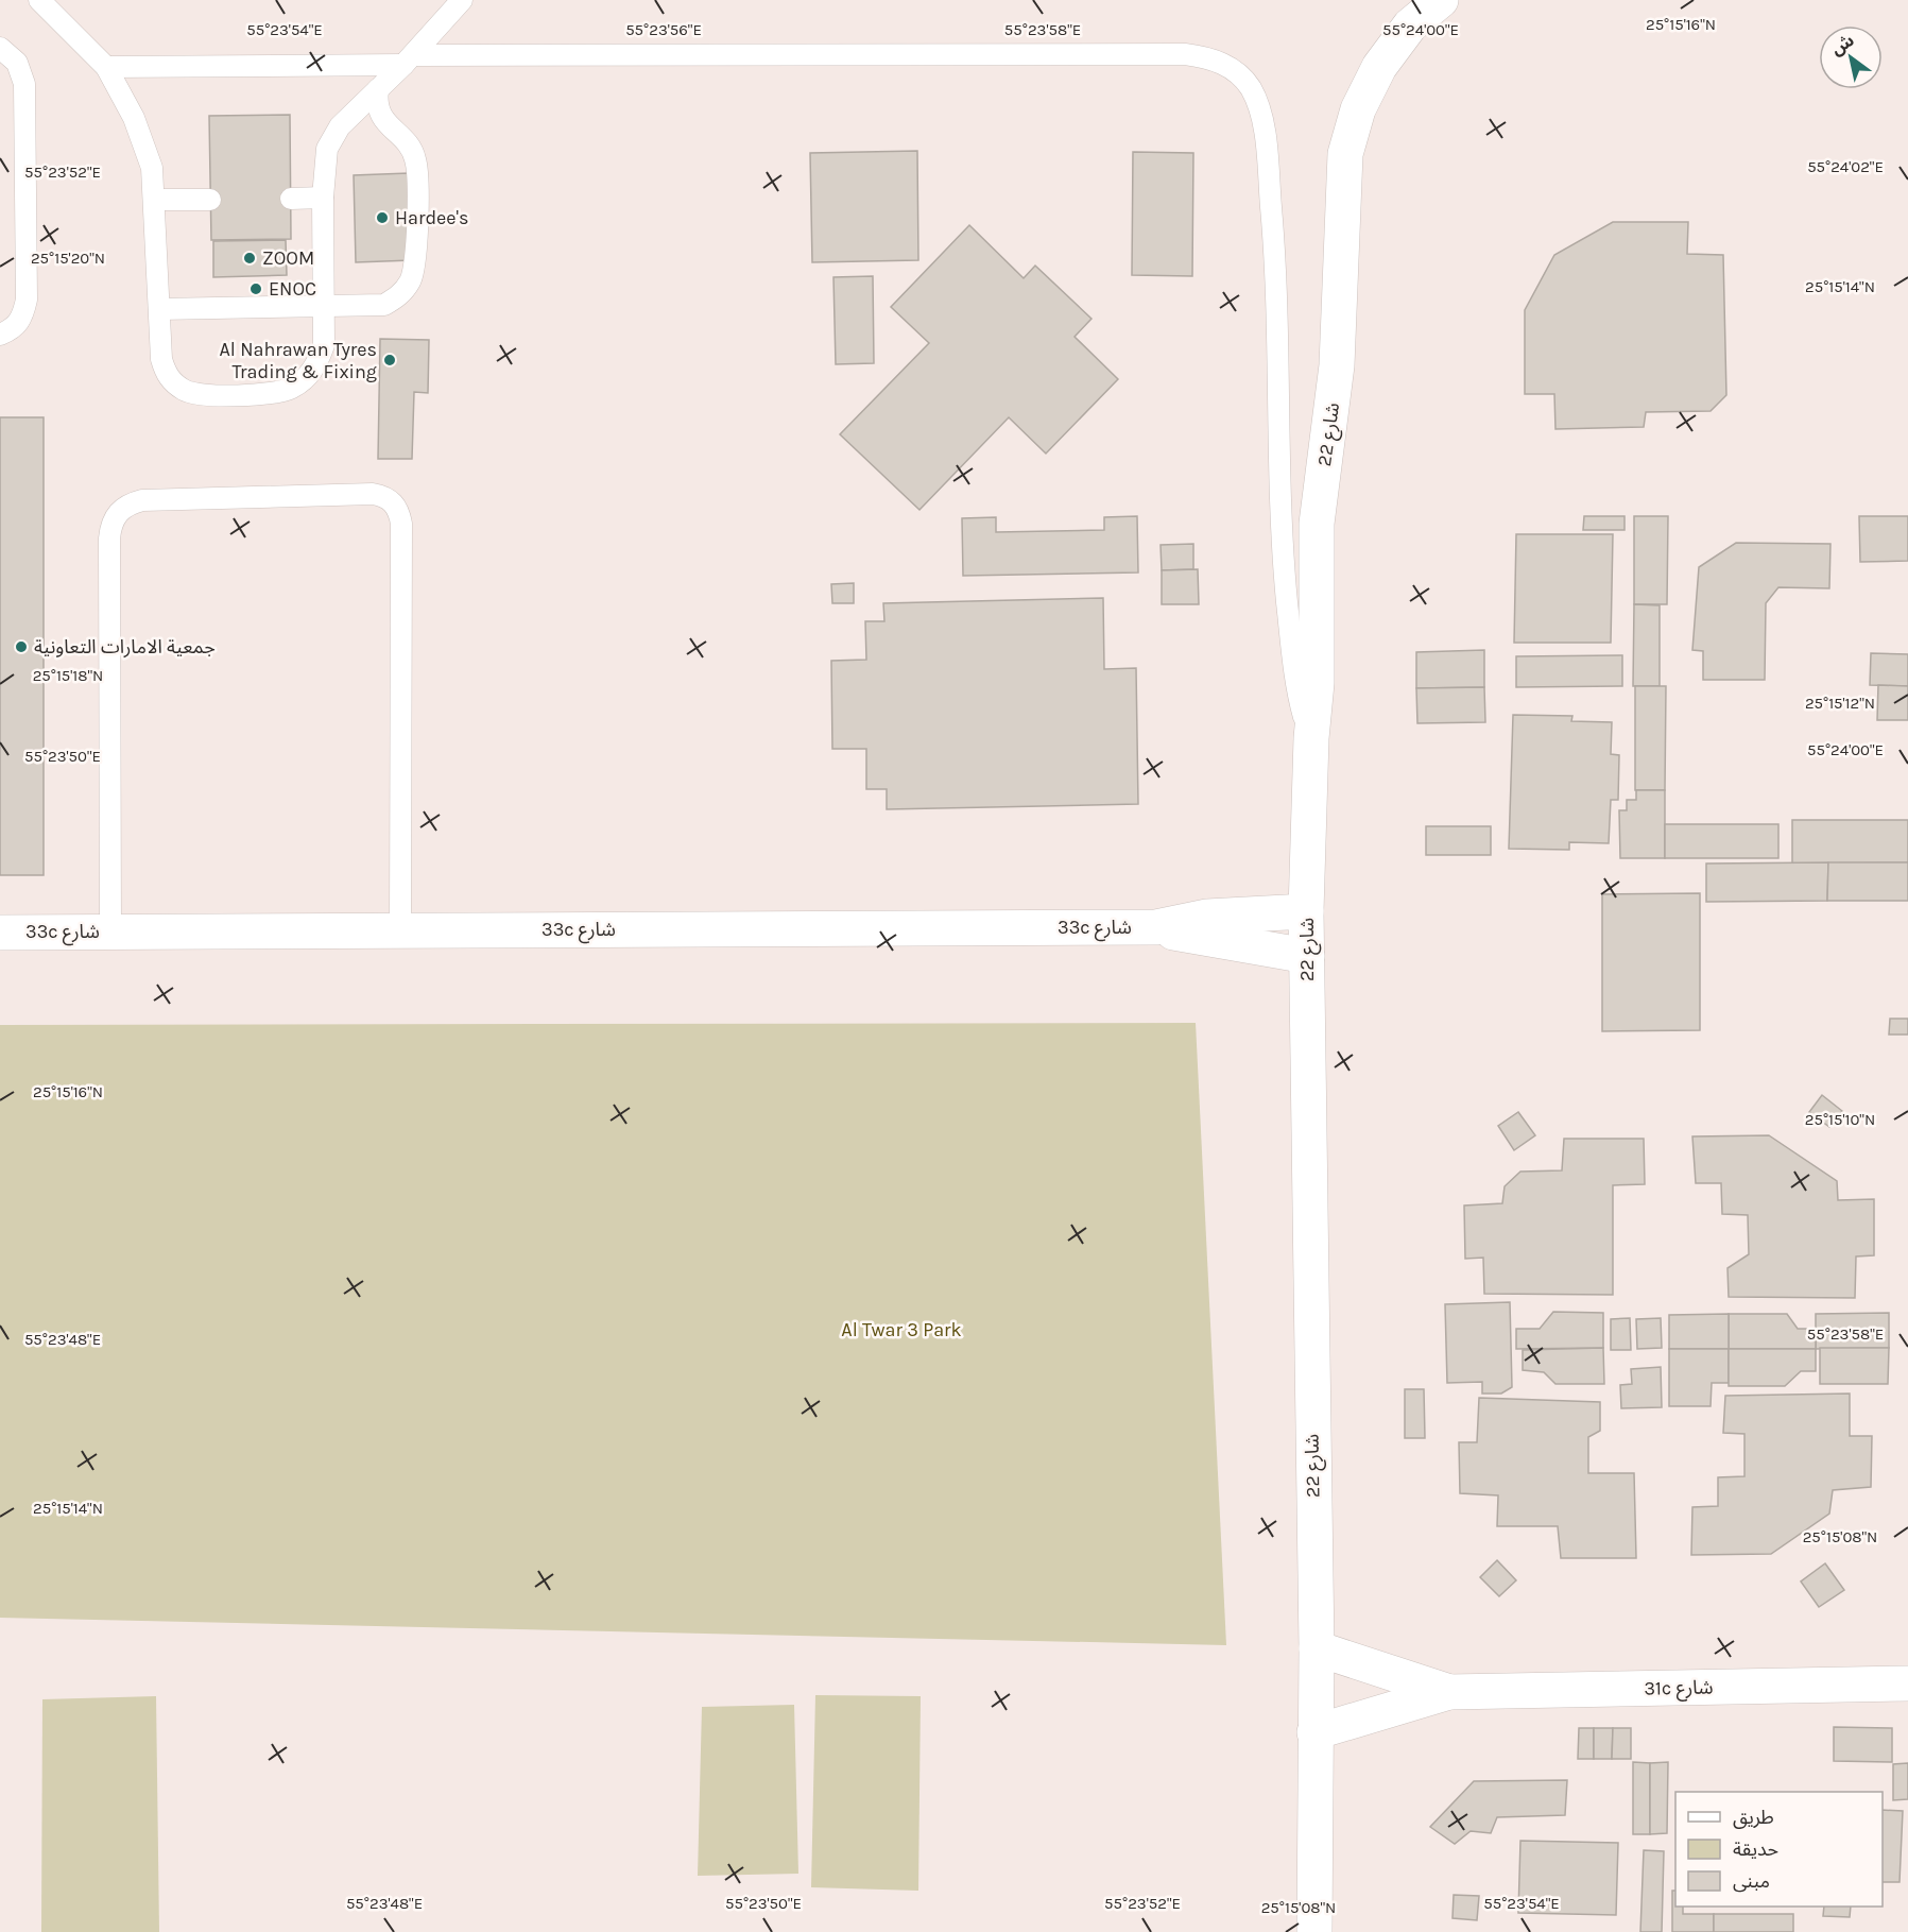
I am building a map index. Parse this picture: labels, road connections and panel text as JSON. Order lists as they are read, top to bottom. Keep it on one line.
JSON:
{"streets":{"street":["شارع 22","33c شارع","31c شارع"]},"crossings":[["شارع 22","33c شارع"],["شارع 22","31c شارع"]],"parks":["Al Twar 3 Park"],"places":["Hardee's","ZOOM","ENOC","Al Nahrawan Tyres Trading & Fixing","جمعية الامارات التعاونية"],"legend":["طريق","حديقة","مبنى"],"north":"top left","coordinates":["25°15'16\"N","55°23'54\"E","55°23'56\"E","55°23'58\"E","55°24'00\"E","55°24'02\"E","55°23'52\"E","25°15'20\"N","25°15'14\"N","25°15'18\"N","25°15'12\"N","55°23'50\"E","25°15'10\"N","55°23'48\"E","25°15'08\"N"]}
